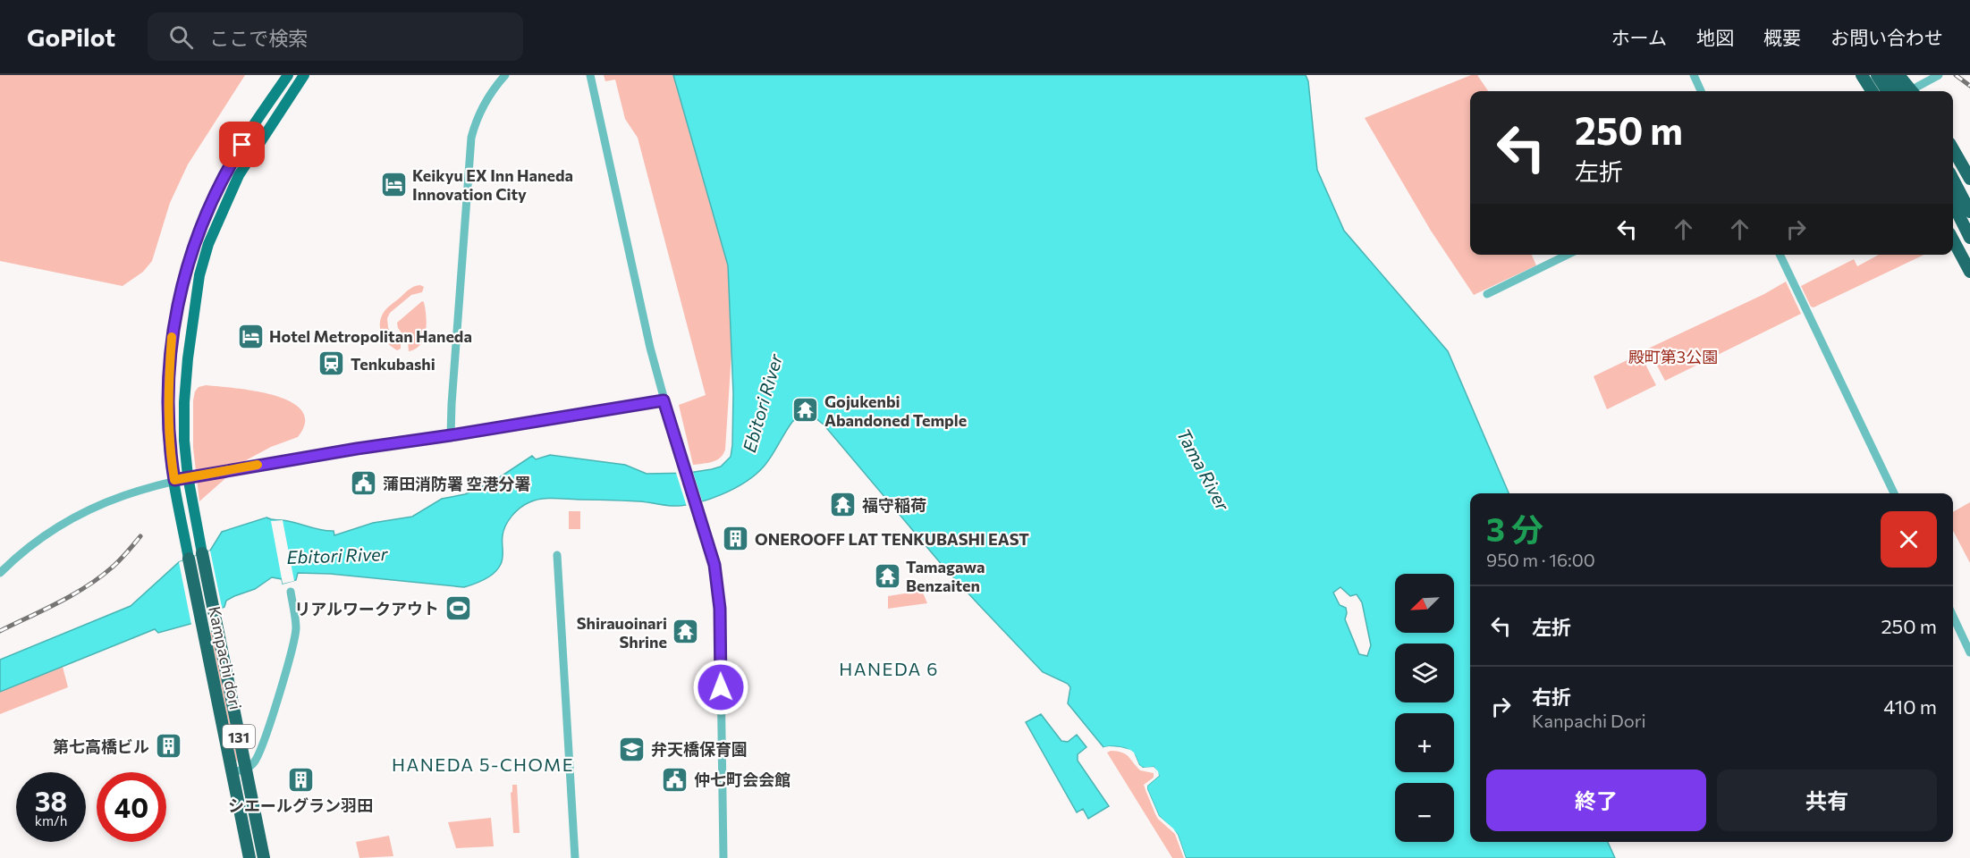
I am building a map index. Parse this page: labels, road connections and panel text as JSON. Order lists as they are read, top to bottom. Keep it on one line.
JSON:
{"streets":{"highway":["Kampachi dori","131"]},"districts":["HANEDA 6","HANEDA 5-CHOME"],"water":["Ebitori River","Tama River"],"parks":["殿町第3公園"],"places":{"hotel":["Keikyu EX Inn Haneda Innovation City","Hotel Metropolitan Haneda"],"station":["Tenkubashi"],"temple":["Gojukenbi Abandoned Temple","福守稲荷","Tamagawa Benzaiten","Shirauoinari Shrine"],"public building":["蒲田消防署 空港分署","仲七町会会館"],"building":["ONEROOFF LAT TENKUBASHI EAST","第七高橋ビル","シエールグラン羽田"],"sports":["リアルワークアウト"],"school or university":["弁天橋保育園"]},"north":"bottom left","page":{"header":"GoPilot","search":"ここで検索","nav":["ホーム","地図","概要","お問い合わせ"],"turn":["250 m","左折"],"heading":["3 分","950 m · 16:00"],"map_buttons":["+","−"],"list":[{"name":"左折","value":"250 m"},{"name":"右折","note":"Kanpachi Dori","value":"410 m"}],"buttons":["終了","共有"],"speed":"38 km/h","limit":"40"}}
